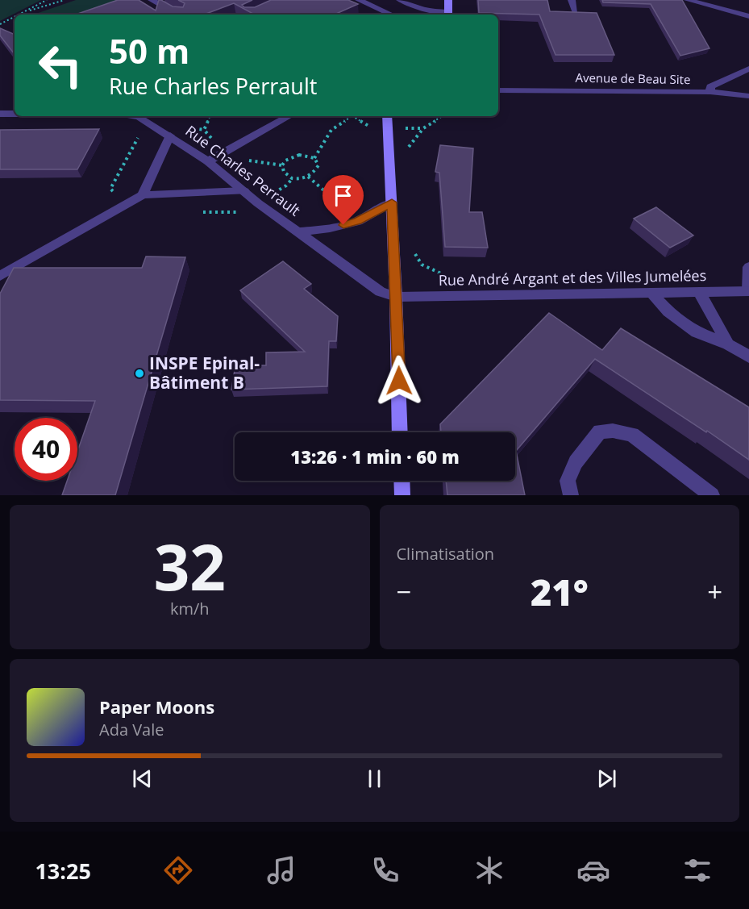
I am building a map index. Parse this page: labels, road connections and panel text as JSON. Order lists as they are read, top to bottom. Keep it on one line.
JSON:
{"streets":{"street":["Avenue de Beau Site","Rue Charles Perrault","Rue André Argant et des Villes Jumelées"]},"crossings":[["Rue Charles Perrault","Rue André Argant et des Villes Jumelées"]],"places":["INSPE Epinal- Bâtiment B"],"page":{"turn":["50 m","Rue Charles Perrault"],"limit":"40","trip":"13:26 · 1 min · 60 m","tile":[["32","km/h"],"Climatisation"],"heat":["−","21°","+"],"song":["Paper Moons","Ada Vale"],"tabs":"13:25"}}
